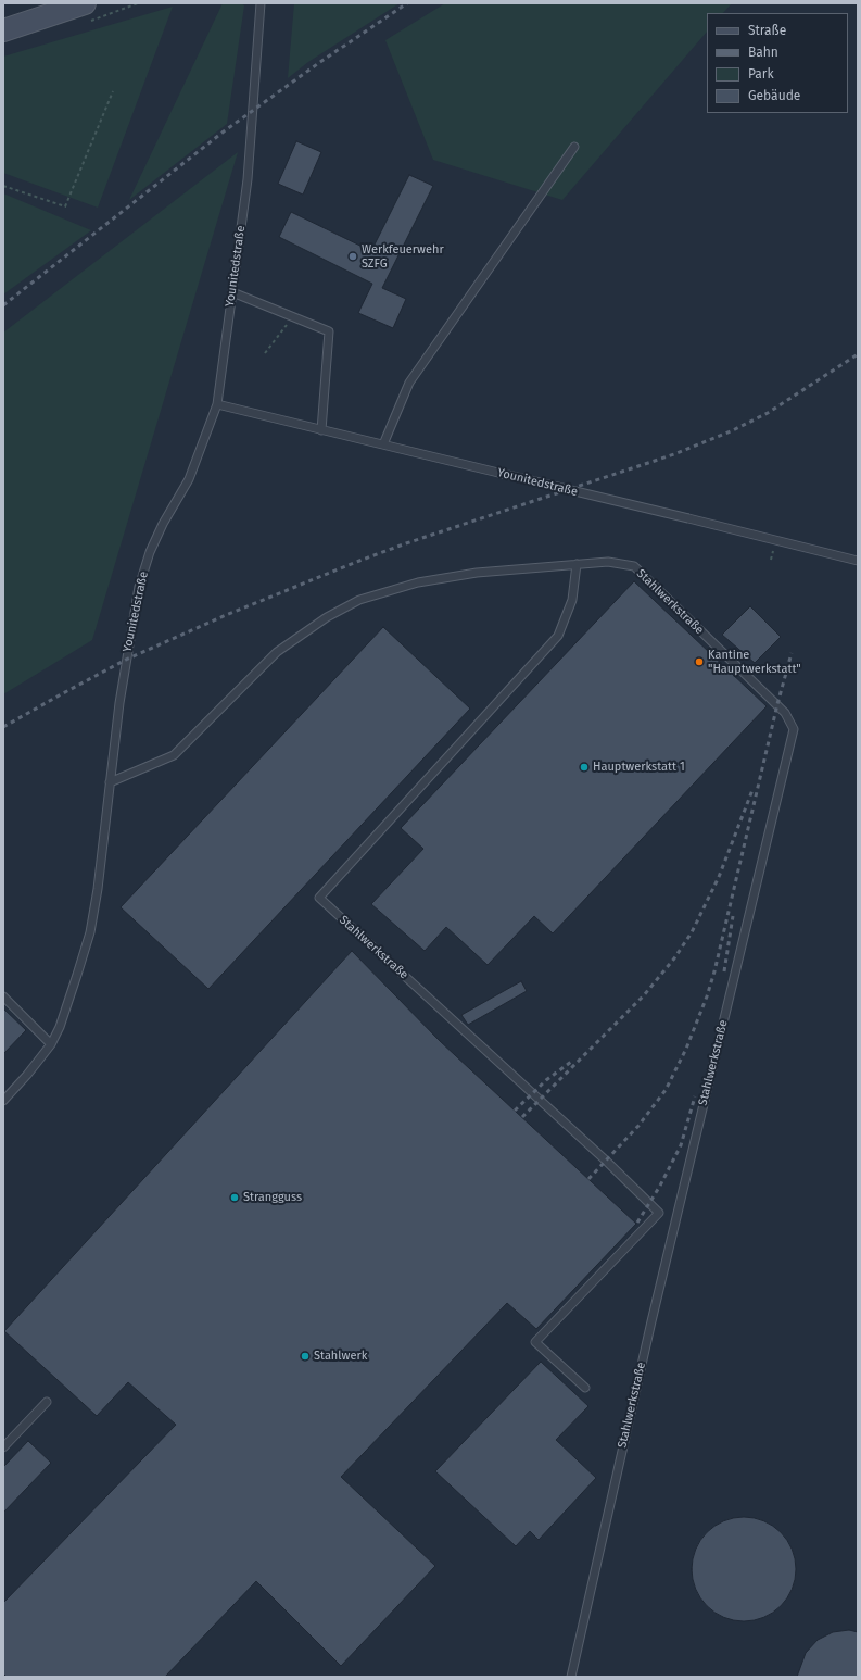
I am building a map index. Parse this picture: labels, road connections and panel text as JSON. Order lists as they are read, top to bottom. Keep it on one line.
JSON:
{"streets":{"lane":["Younitedstraße","Stahlwerkstraße"]},"crossings":[["Younitedstraße","Stahlwerkstraße"]],"places":["Werkfeuerwehr SZFG","Kantine \"Hauptwerkstatt\"","Hauptwerkstatt 1","Strangguss","Stahlwerk"],"legend":["Straße","Bahn","Park","Gebäude"]}
